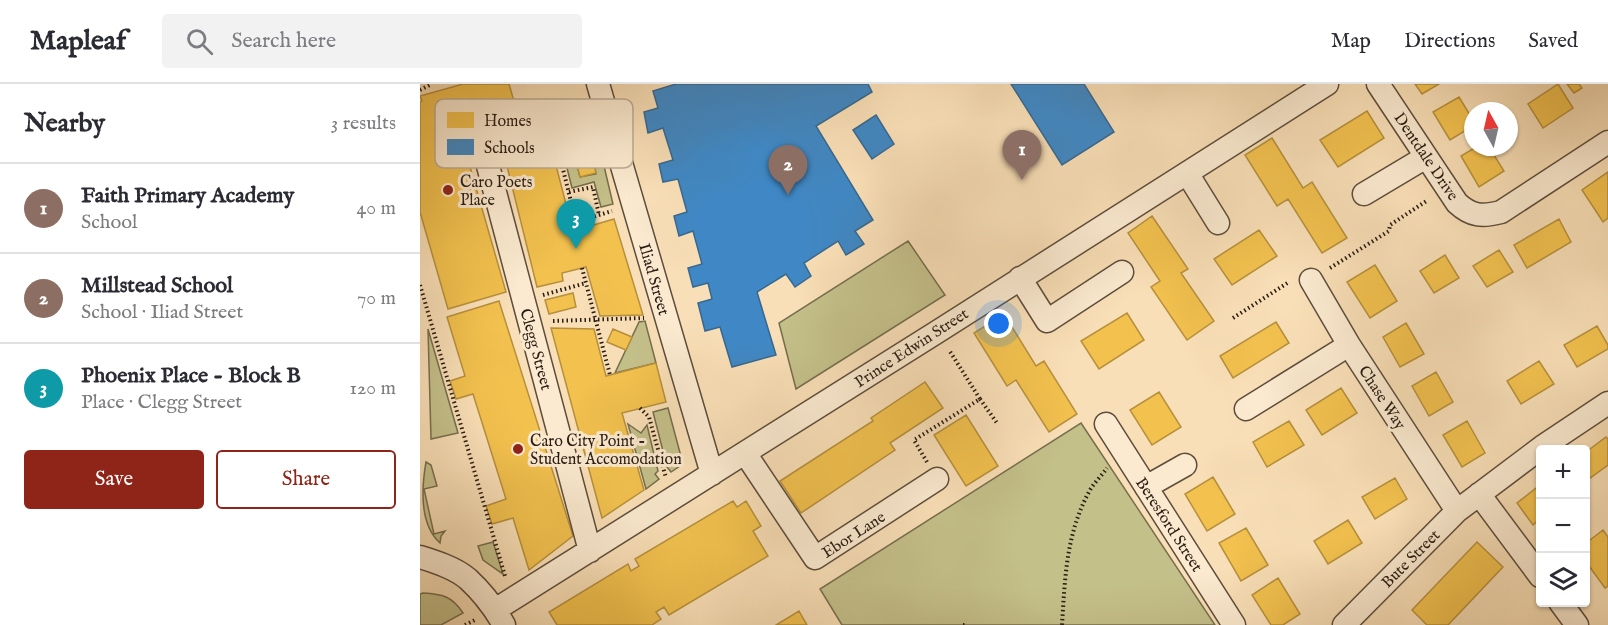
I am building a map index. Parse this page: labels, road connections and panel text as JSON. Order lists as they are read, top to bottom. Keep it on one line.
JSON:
{"streets":{"street":["Dentdale Drive","Iliad Street","Prince Edwin Street","Clegg Street","Chase Way","Beresford Street","Ebor Lane","Bute Street"]},"crossings":[["Iliad Street","Prince Edwin Street"],["Prince Edwin Street","Clegg Street"],["Prince Edwin Street","Ebor Lane"],["Chase Way","Bute Street"]],"places":["Caro Poets Place","Caro City Point - Student Accomodation"],"legend":["Homes","Schools"],"north":"top","page":{"header":"Mapleaf","search":"Search here","nav":["Map","Directions","Saved"],"heading":["Nearby","3 results"],"pins":["1","2","3"],"list":[{"mark":"1","name":"Faith Primary Academy","note":"School","value":"40 m"},{"mark":"2","name":"Millstead School","note":"School · Iliad Street","value":"70 m"},{"mark":"3","name":"Phoenix Place - Block B","note":"Place · Clegg Street","value":"120 m"}],"buttons":["Save","Share"],"map_buttons":["+","−"]}}
